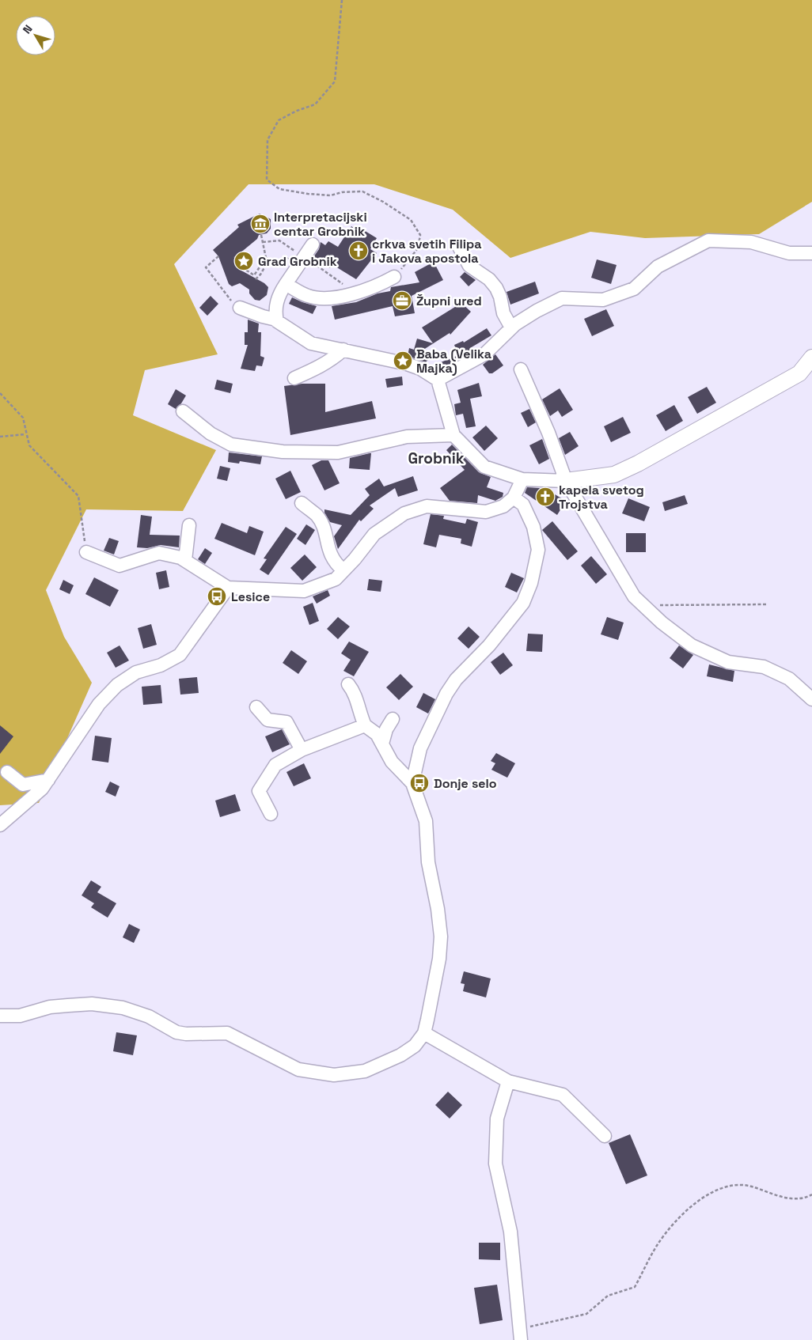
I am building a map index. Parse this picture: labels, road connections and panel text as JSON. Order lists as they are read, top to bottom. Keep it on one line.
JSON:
{"districts":["Grobnik"],"places":{"museum":["Interpretacijski centar Grobnik"],"church":["crkva svetih Filipa i Jakova apostola","kapela svetog Trojstva"],"place":["Grad Grobnik","Baba (Velika Majka)"],"office":["Župni ured"],"bus stop":["Lesice","Donje selo"]},"north":"top left"}
